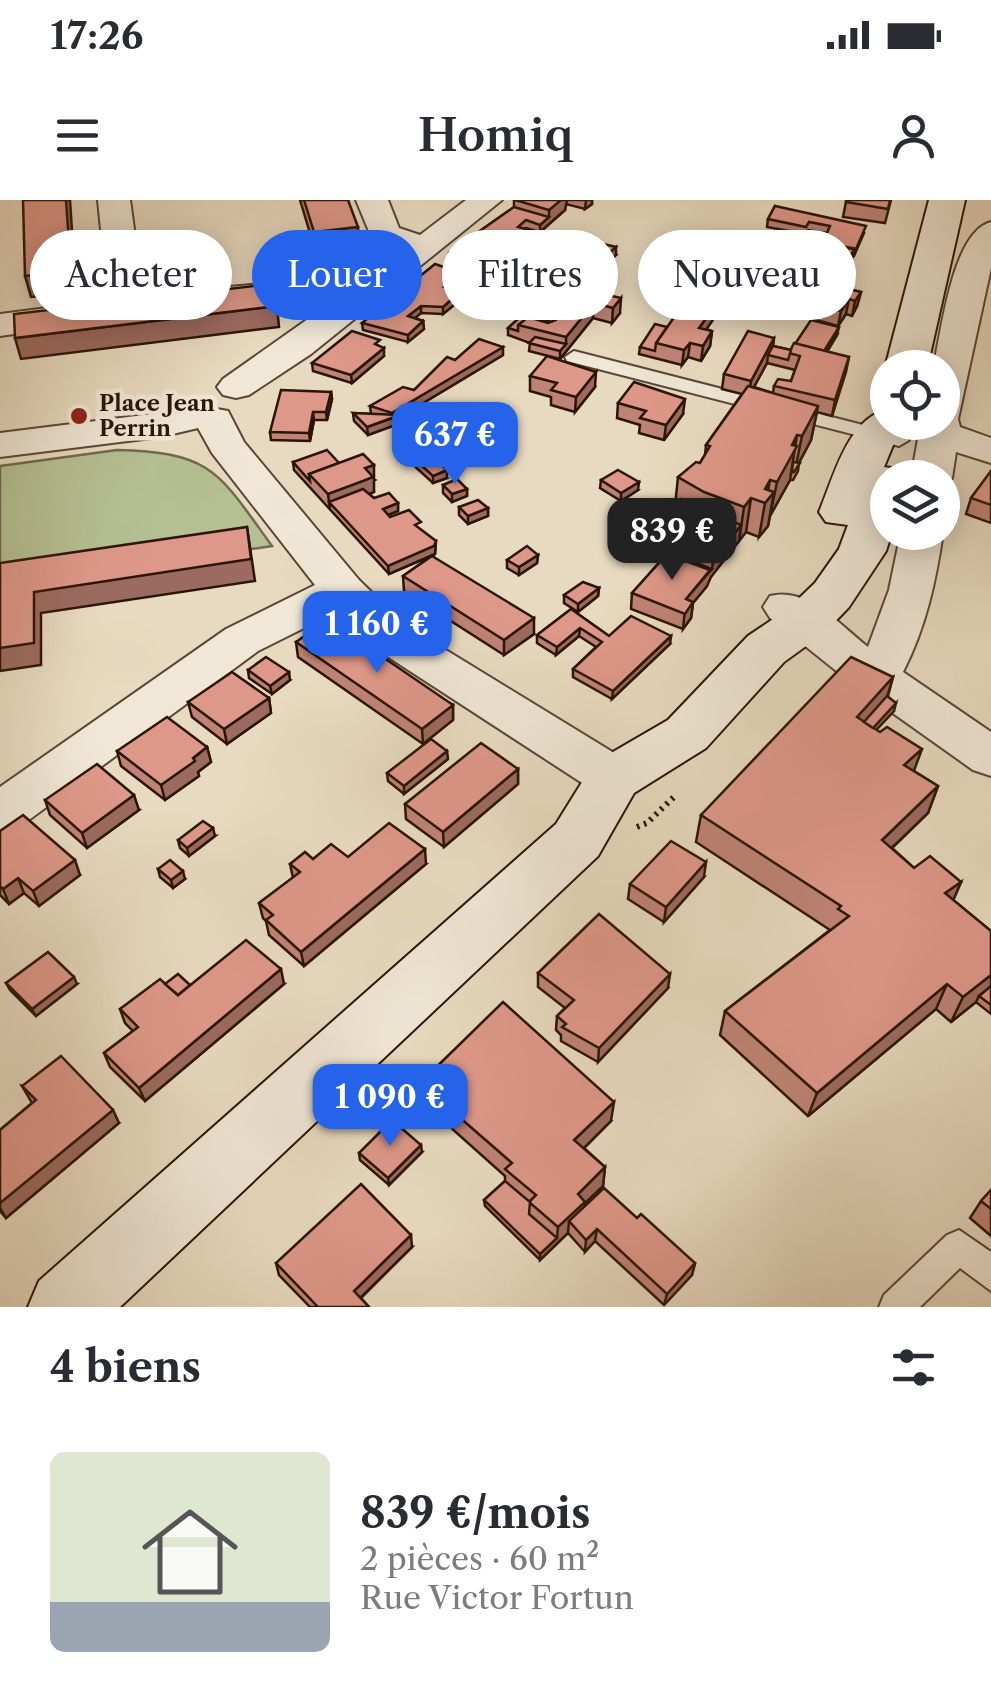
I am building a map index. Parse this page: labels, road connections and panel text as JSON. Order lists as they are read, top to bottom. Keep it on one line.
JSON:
{"places":["Place Jean Perrin"],"page":{"status":"17:26","header":"Homiq","chip":["Acheter","Louer","Filtres","Nouveau"],"price":["637 €","839 €","1 160 €","1 090 €"],"heading":"4 biens","list":[{"name":"839 €/mois","note":"2 pièces · 60 m² · Rue Victor Fortun"}]}}
